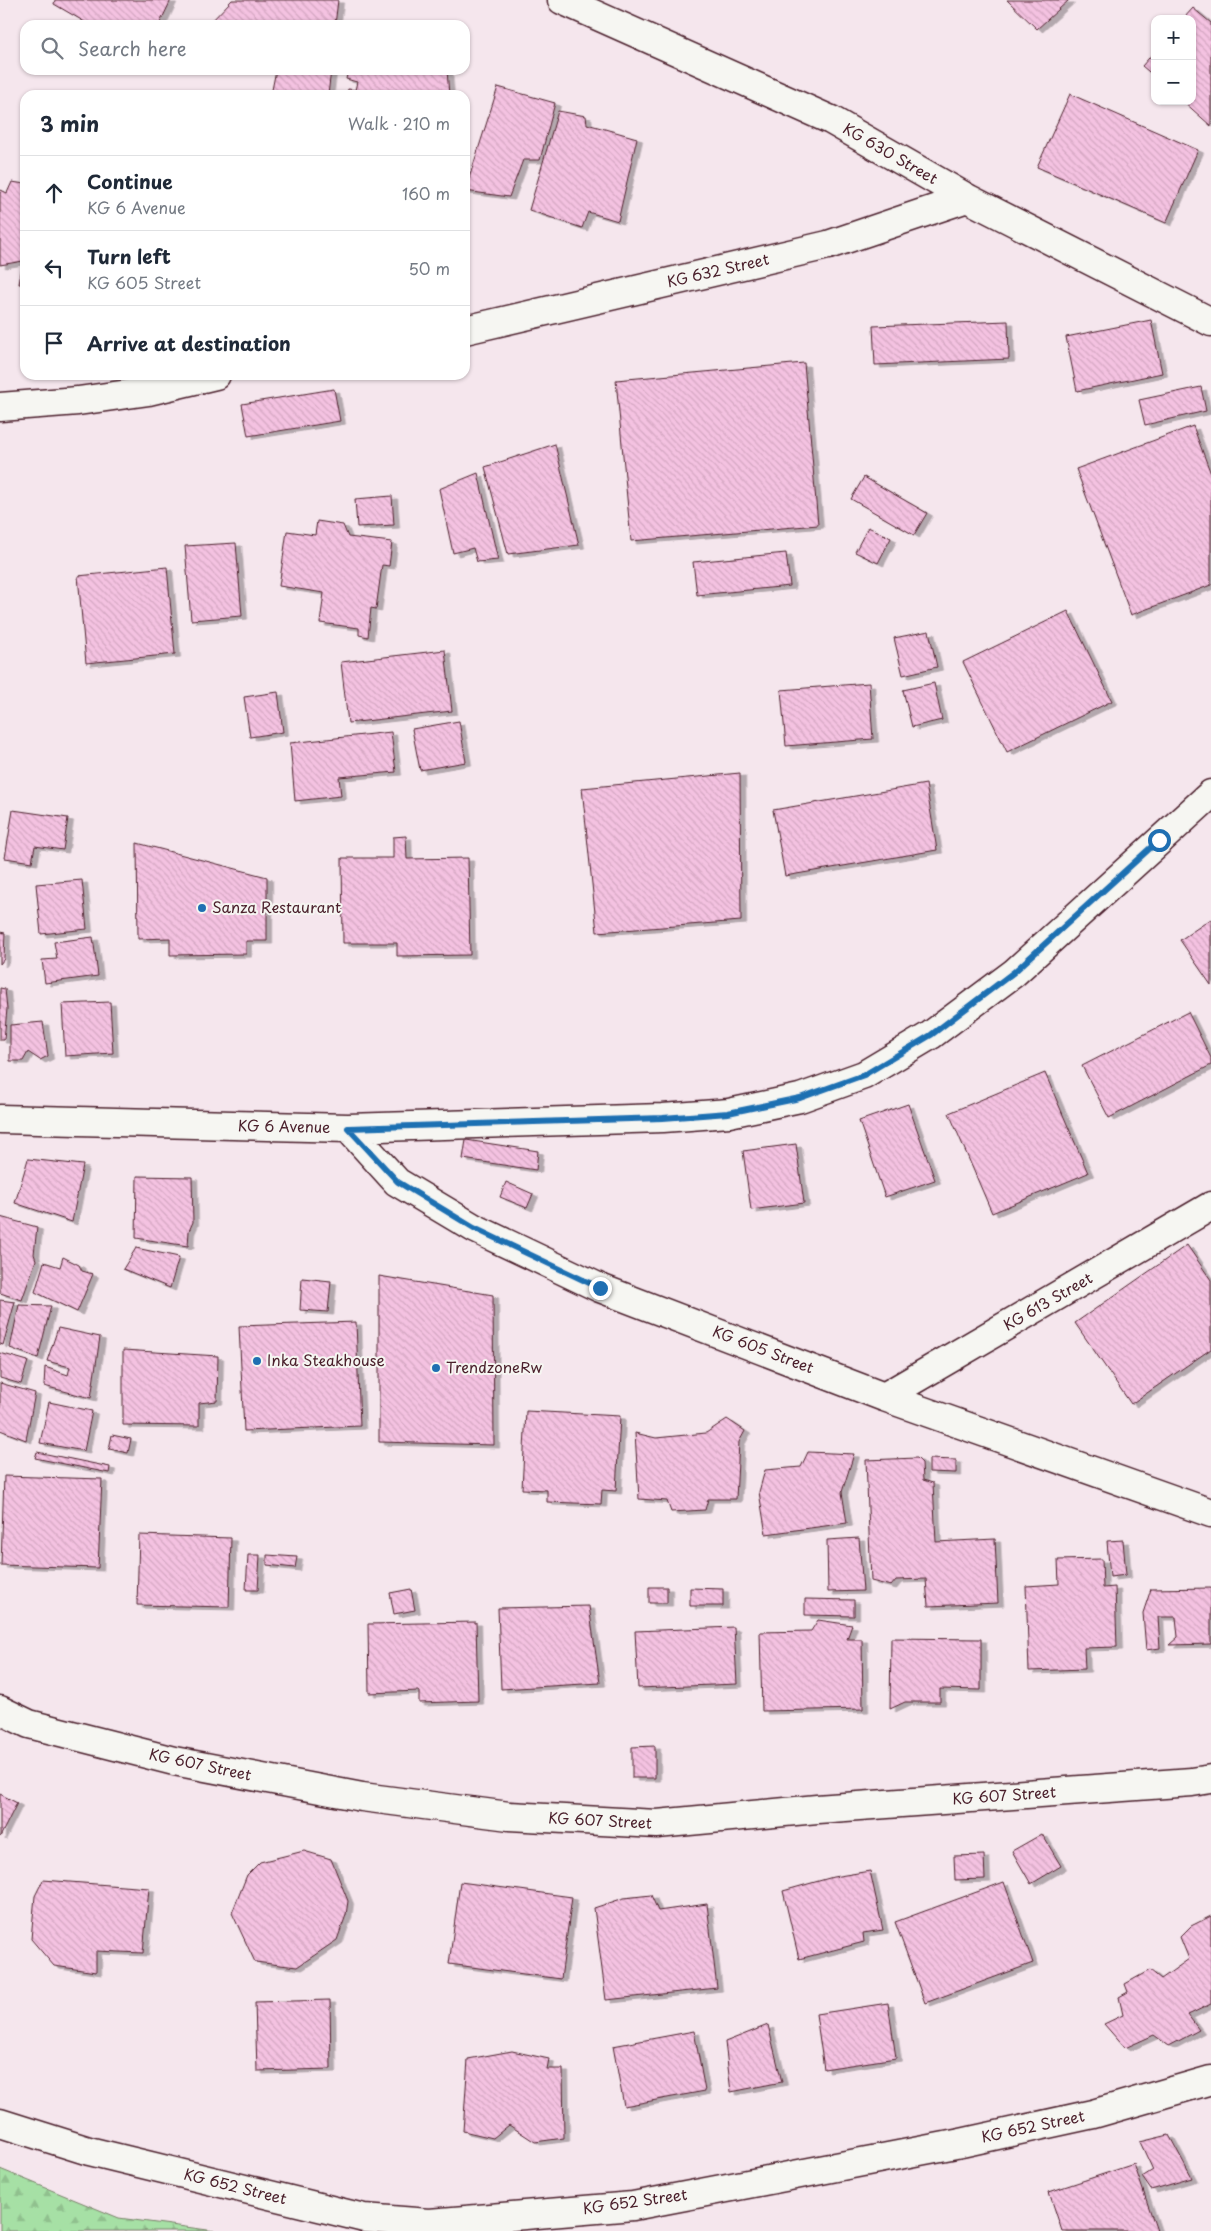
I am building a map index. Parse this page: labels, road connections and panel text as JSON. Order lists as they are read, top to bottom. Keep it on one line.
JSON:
{"streets":{"street":["KG 630 Street","KG 632 Street","KG 6 Avenue","KG 613 Street","KG 605 Street","KG 607 Street","KG 652 Street"]},"crossings":[["KG 630 Street","KG 632 Street"],["KG 6 Avenue","KG 605 Street"],["KG 613 Street","KG 605 Street"]],"places":["Sanza Restaurant","Inka Steakhouse","TrendzoneRw"],"page":{"map_buttons":["+","−"],"search":"Search here","heading":["3 min","Walk · 210 m"],"list":[["Continue","KG 6 Avenue","160 m"],["Turn left","KG 605 Street","50 m"],"Arrive at destination"]}}
